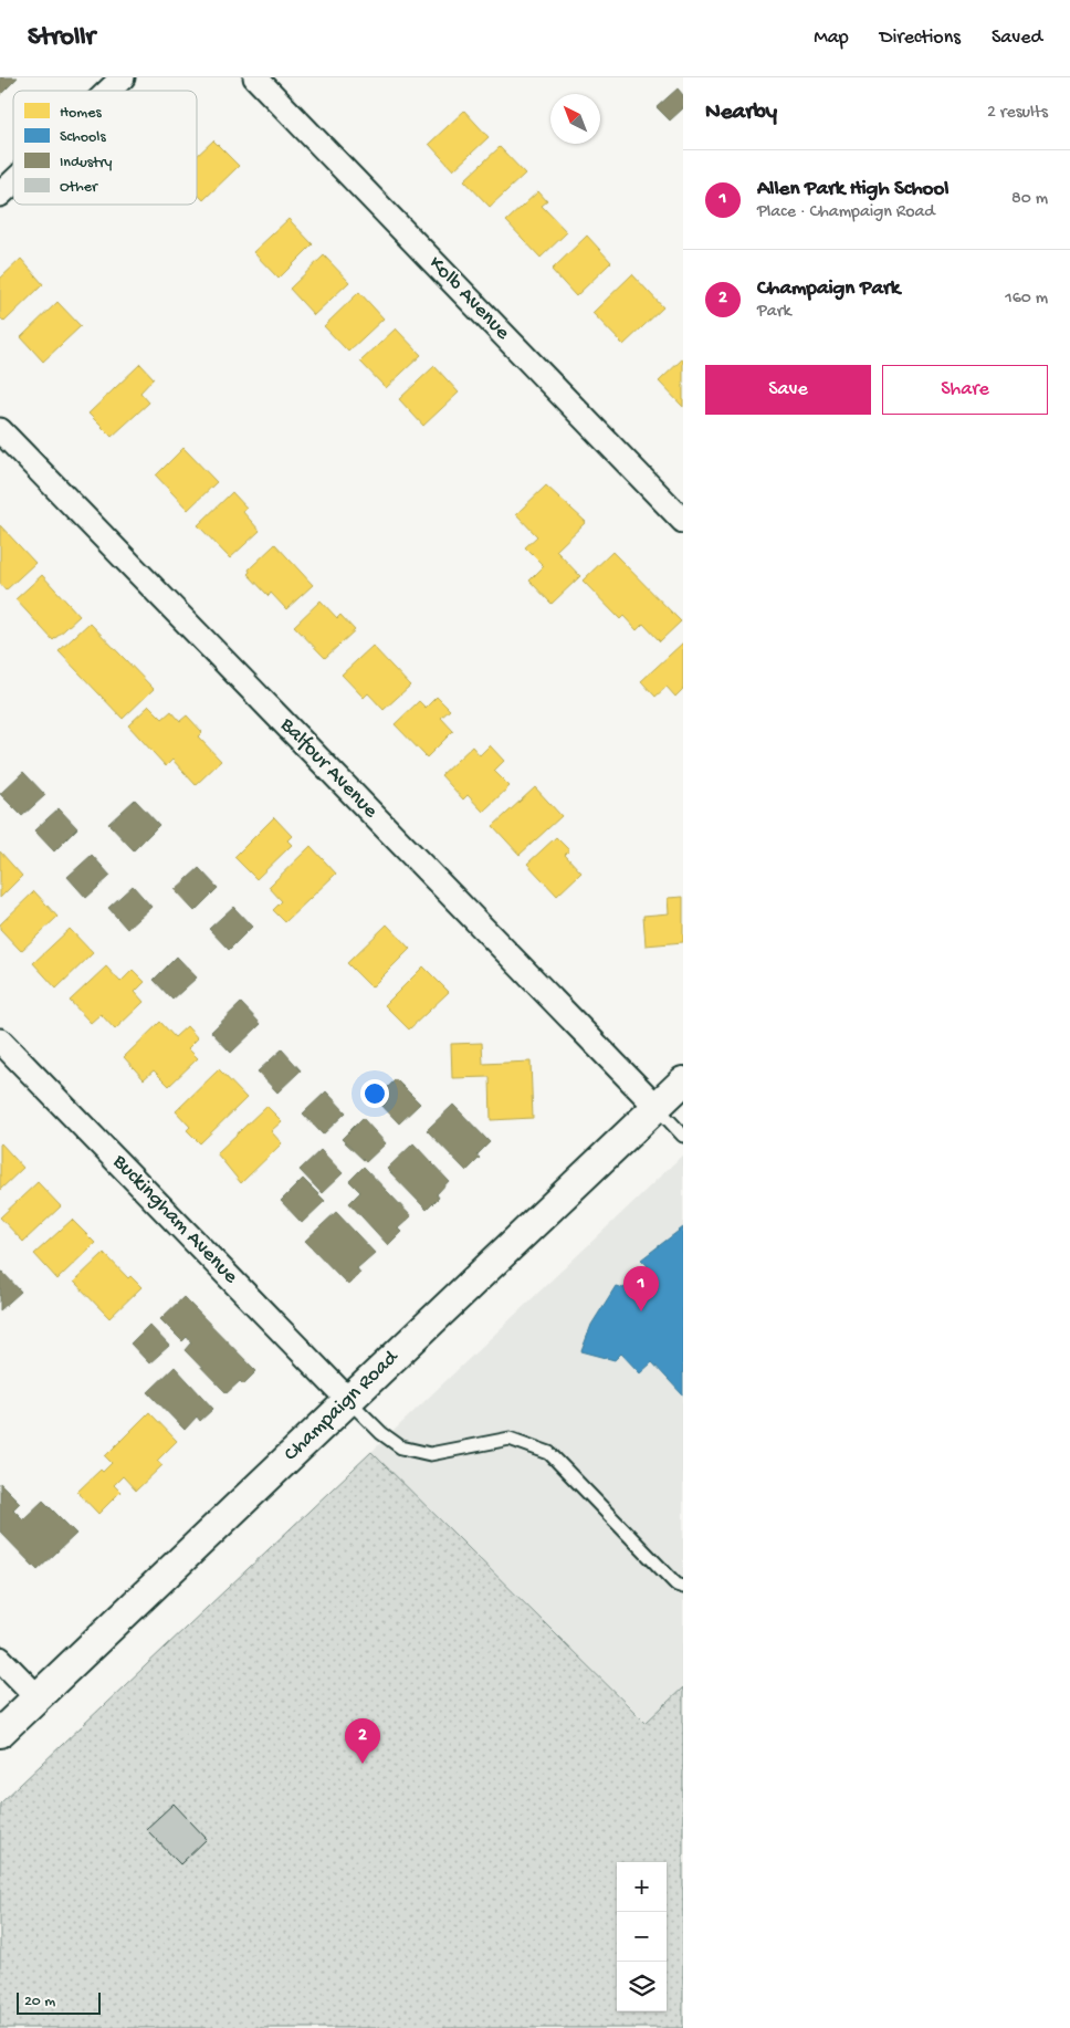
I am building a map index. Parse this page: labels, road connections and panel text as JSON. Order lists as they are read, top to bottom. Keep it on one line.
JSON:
{"streets":{"street":["Kolb Avenue","Balfour Avenue","Buckingham Avenue","Champaign Road"]},"crossings":[["Balfour Avenue","Champaign Road"],["Buckingham Avenue","Champaign Road"]],"legend":["Homes","Schools","Industry","Other"],"scale_bar":"20 m","north":"top left","page":{"header":"Strollr","nav":["Map","Directions","Saved"],"heading":["Nearby","2 results"],"list":[{"mark":"1","name":"Allen Park High School","note":"Place · Champaign Road","value":"80 m"},{"mark":"2","name":"Champaign Park","note":"Park","value":"160 m"}],"buttons":["Save","Share"],"pins":["1","2"],"map_buttons":["+","−"],"scale":"20 m"}}
